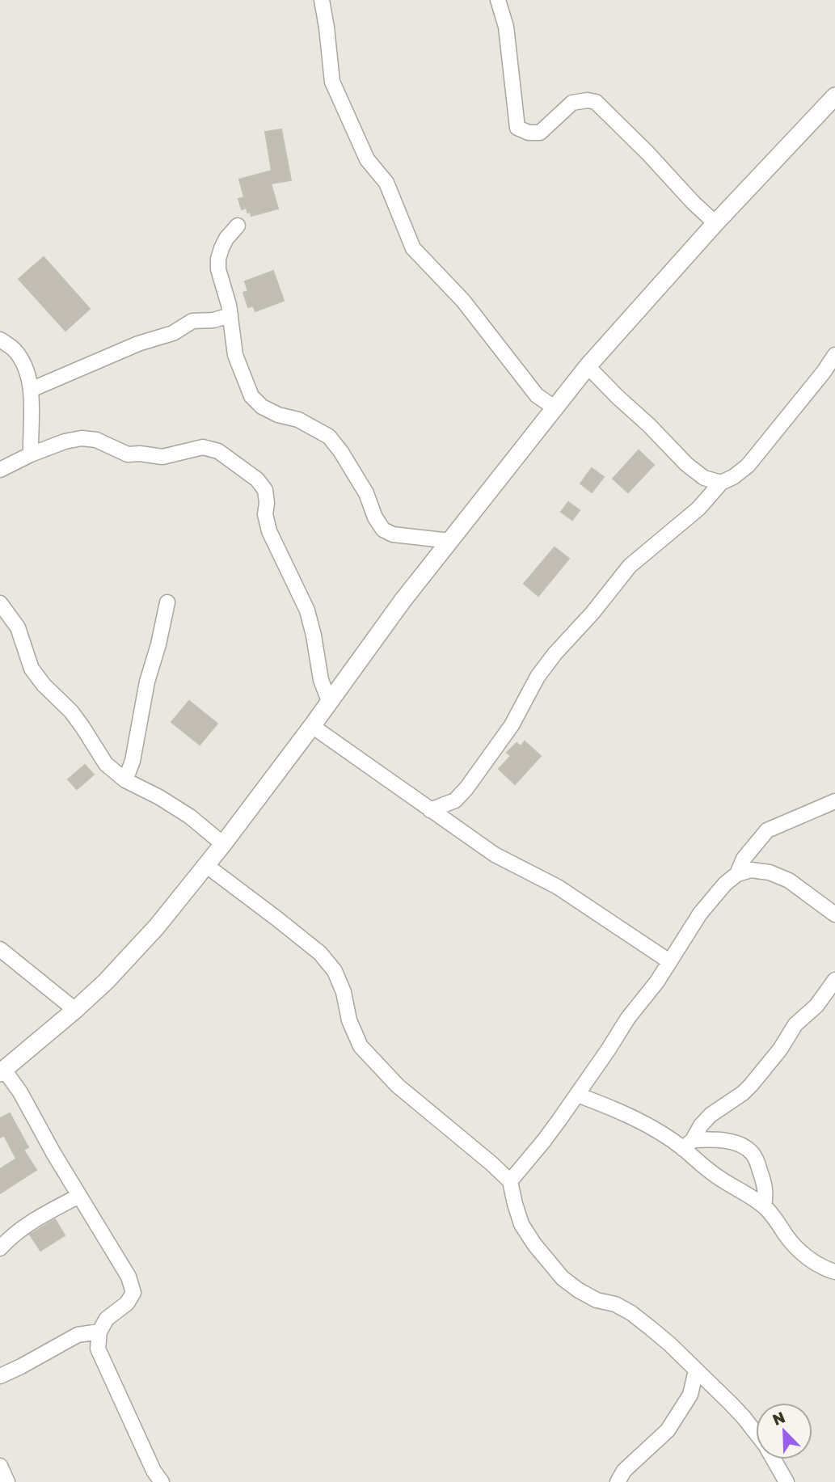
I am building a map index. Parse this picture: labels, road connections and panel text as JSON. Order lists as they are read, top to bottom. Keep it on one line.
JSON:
{"north":"top left"}
